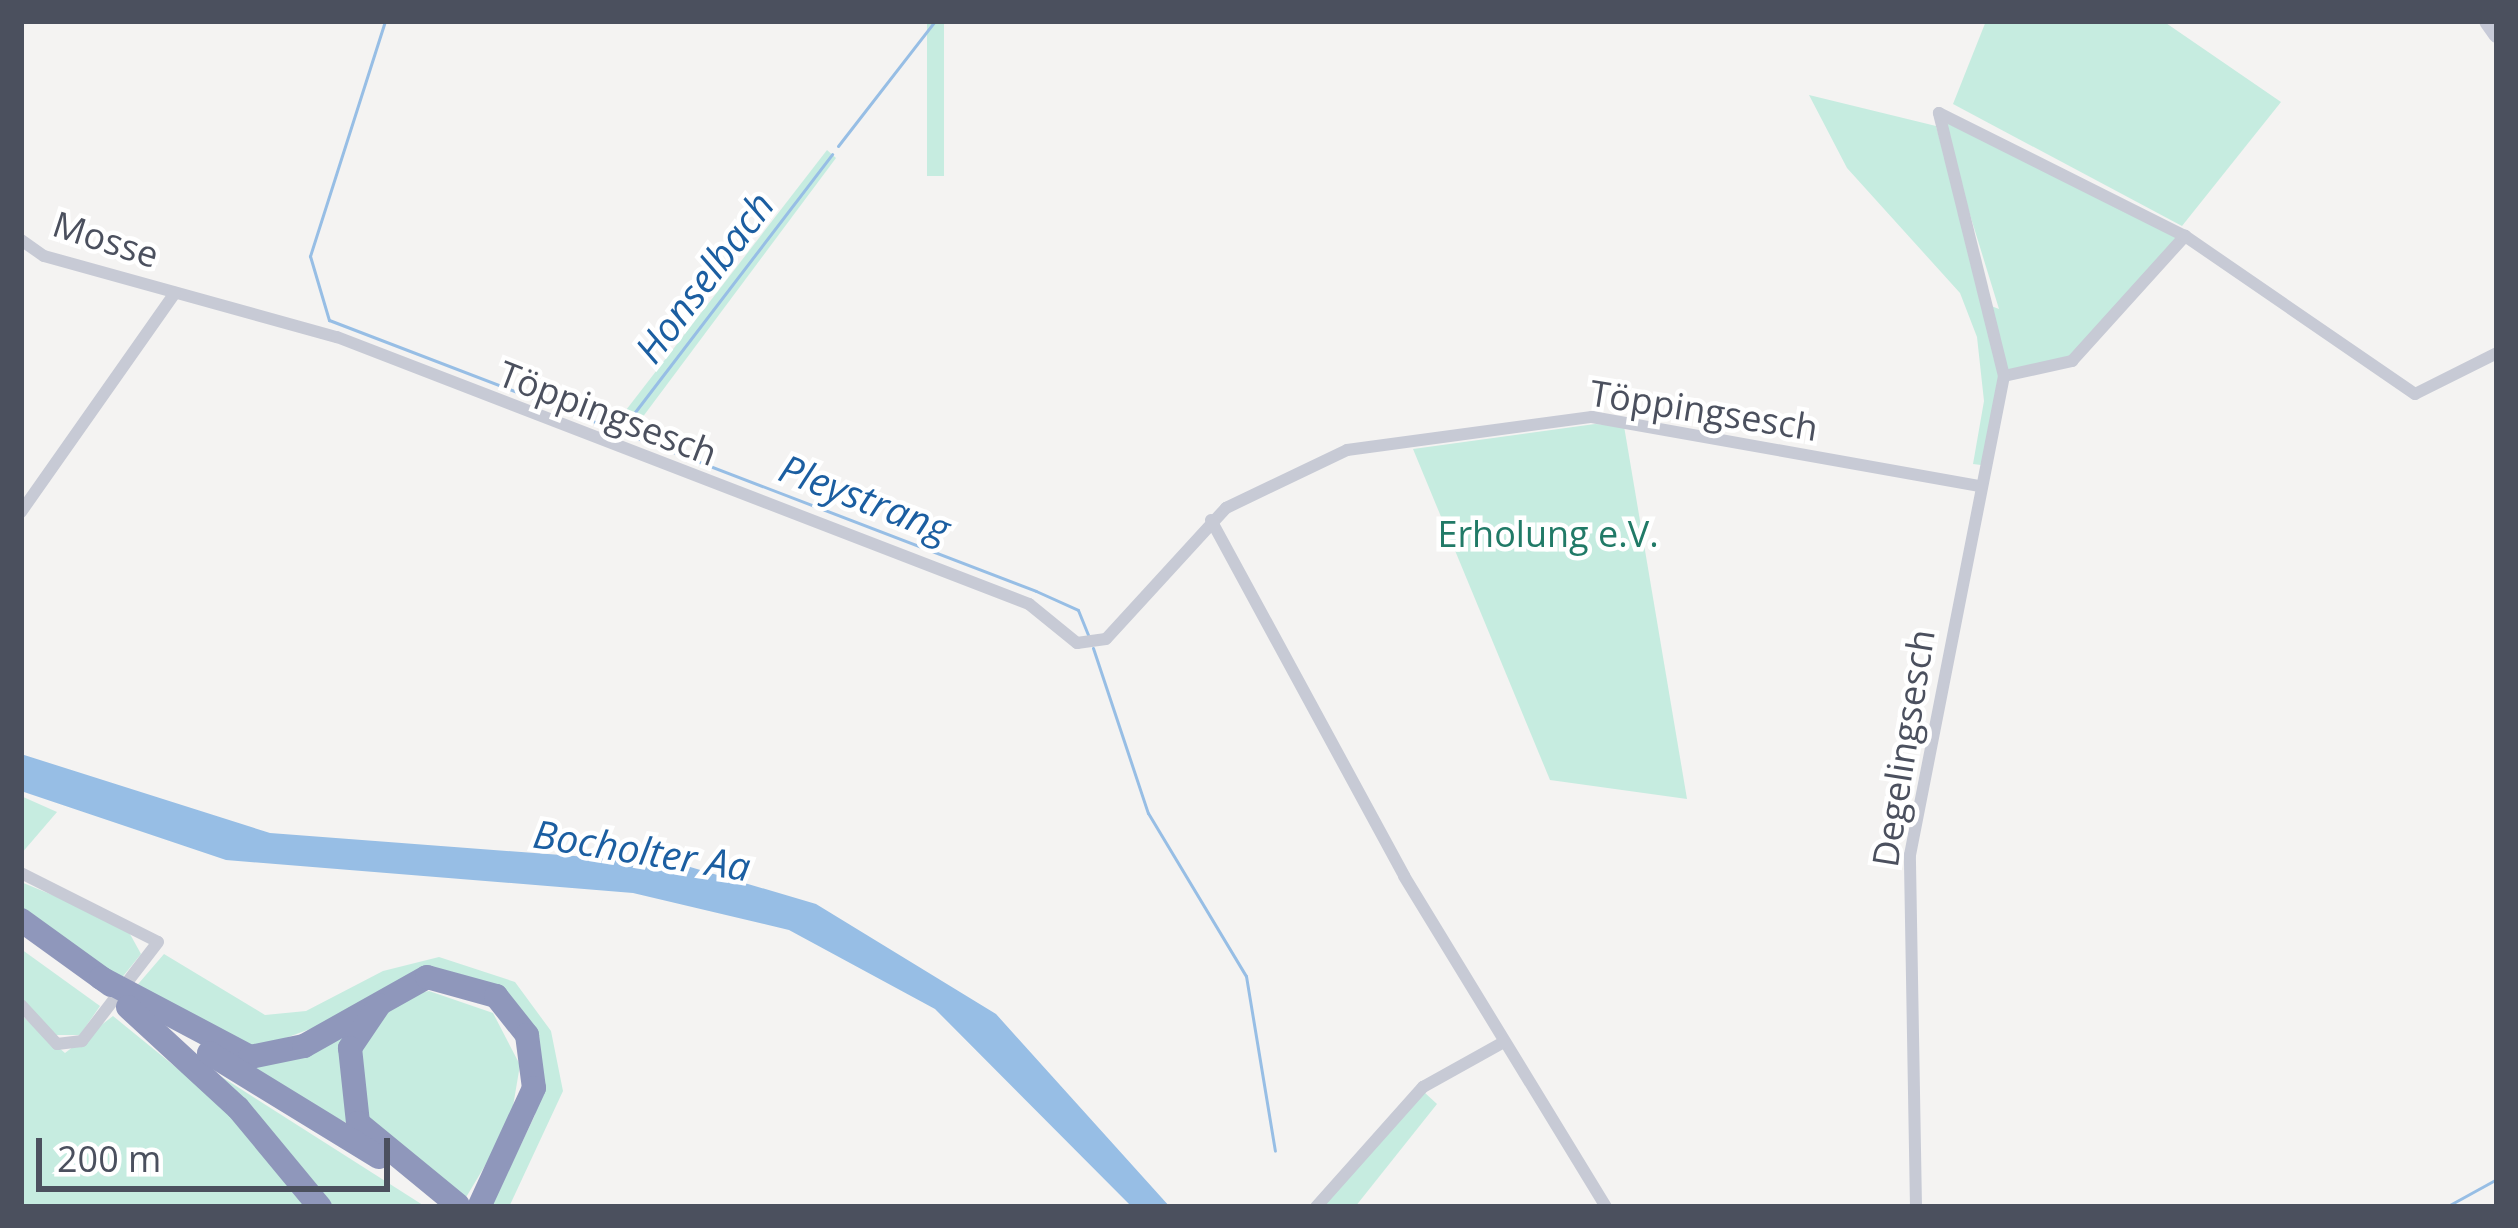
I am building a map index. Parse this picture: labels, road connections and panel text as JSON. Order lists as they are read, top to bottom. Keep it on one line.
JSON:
{"streets":{"street":["Mosse","Töppingsesch","Degelingsesch"]},"crossings":[["Mosse","Töppingsesch"],["Töppingsesch","Degelingsesch"]],"water":["Honselbach","Pleystrang","Bocholter Aa"],"parks":["Erholung e.V."],"scale_bar":"200 m"}
